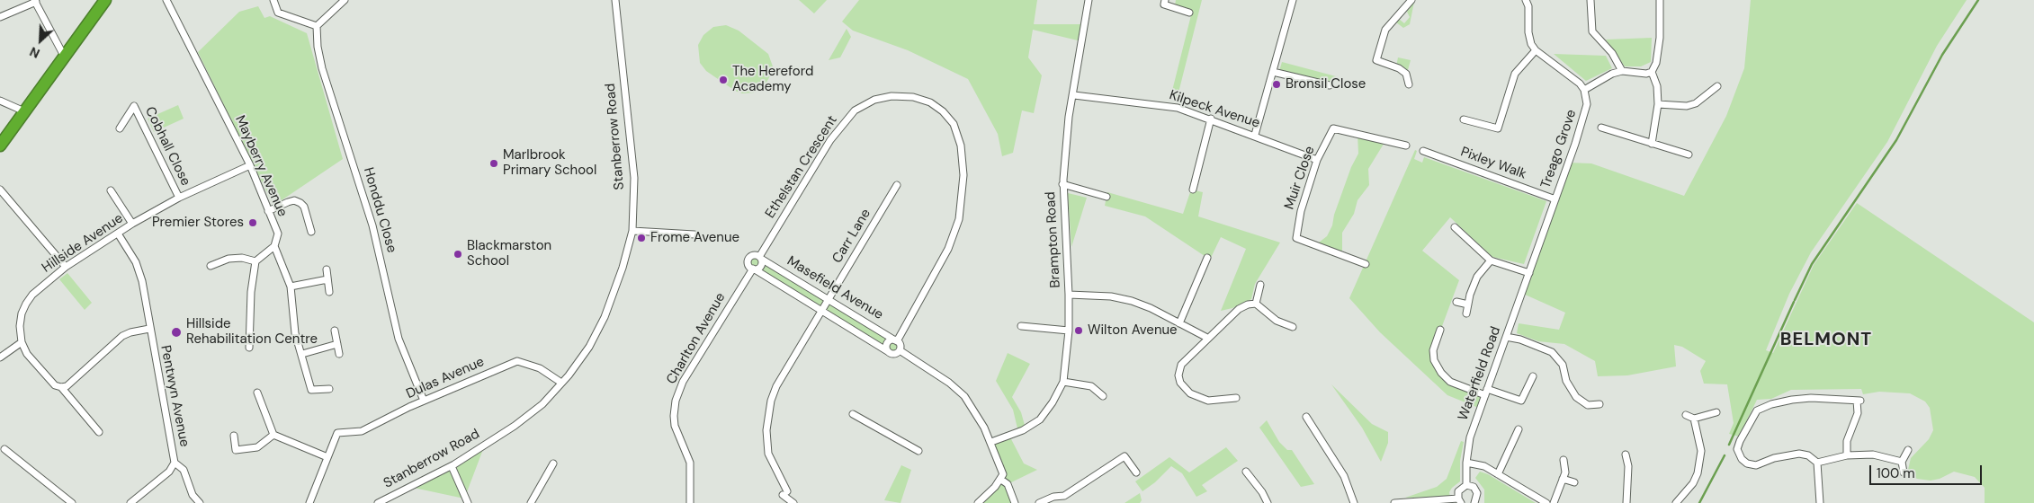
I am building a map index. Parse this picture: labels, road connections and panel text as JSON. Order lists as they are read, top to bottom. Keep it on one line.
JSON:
{"streets":{"street":["Kilpeck Avenue","Stanberrow Road","Cobhall Close","Treago Grove","Pixley Walk","Mayberry Avenue","Ethelstan Crescent","Muir Close","Honddu Close","Carr Lane","Brampton Road","Hillside Avenue","Masefield Avenue","Charlton Avenue","Waterfield Road","Dulas Avenue","Pentwyn Avenue"]},"crossings":[["Kilpeck Avenue","Muir Close"],["Kilpeck Avenue","Brampton Road"],["Stanberrow Road","Dulas Avenue"],["Cobhall Close","Hillside Avenue"],["Treago Grove","Pixley Walk"],["Treago Grove","Waterfield Road"],["Mayberry Avenue","Hillside Avenue"],["Ethelstan Crescent","Masefield Avenue"],["Ethelstan Crescent","Charlton Avenue"],["Honddu Close","Dulas Avenue"],["Carr Lane","Masefield Avenue"],["Hillside Avenue","Pentwyn Avenue"],["Masefield Avenue","Charlton Avenue"]],"districts":["BELMONT"],"places":["The Hereford Academy","Bronsil Close","Marlbrook Primary School","Premier Stores","Frome Avenue","Blackmarston School","Wilton Avenue","Hillside Rehabilitation Centre"],"scale_bar":"100 m","north":"bottom left"}
